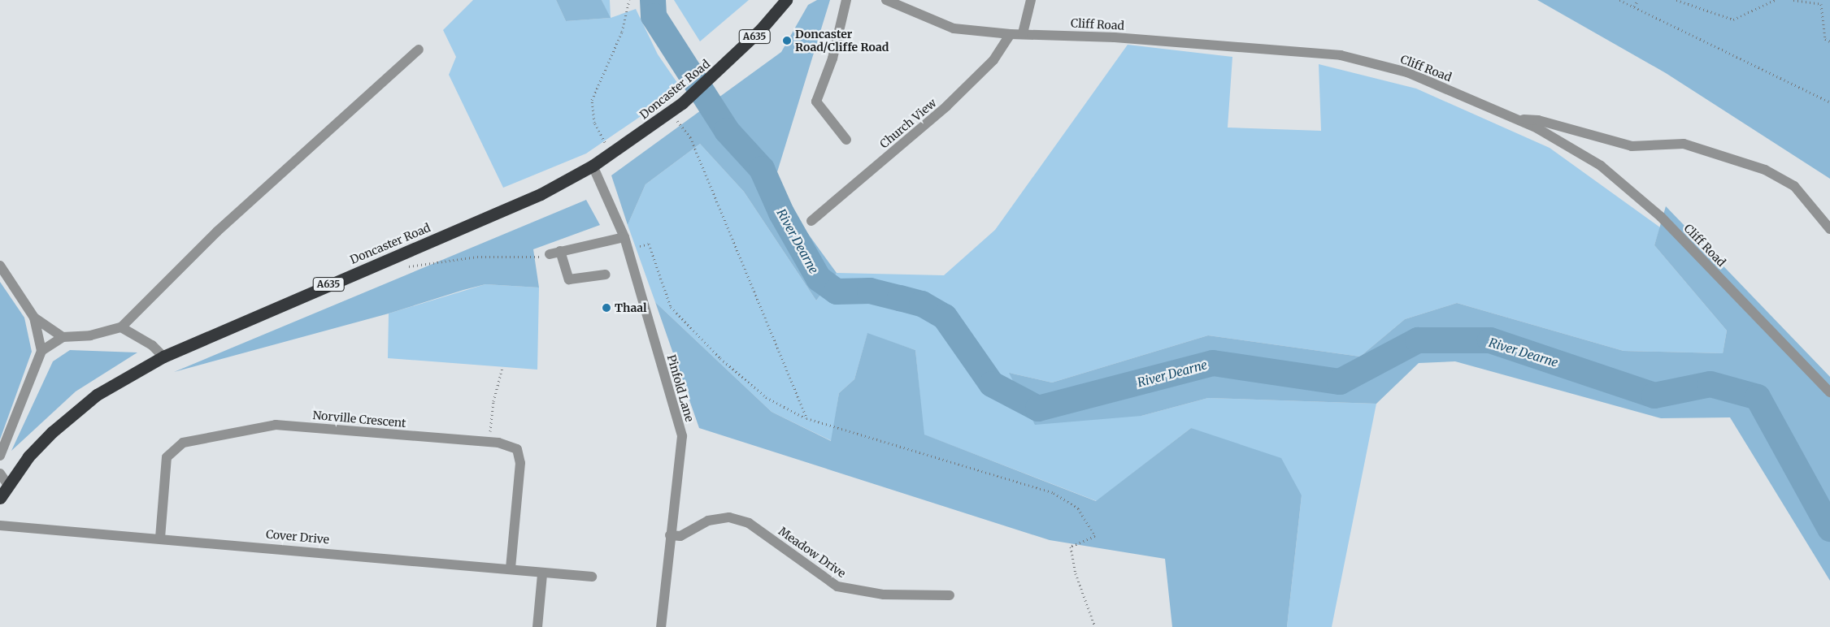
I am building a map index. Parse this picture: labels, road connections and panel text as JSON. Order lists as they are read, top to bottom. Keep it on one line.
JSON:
{"streets":{"highway":["A635","Doncaster Road"],"street":["Cliff Road","Church View","Pinfold Lane","Norville Crescent","Cover Drive","Meadow Drive"]},"crossings":[["Cliff Road","Church View"],["Doncaster Road","Pinfold Lane"],["Pinfold Lane","Meadow Drive"],["Norville Crescent","Cover Drive"]],"water":["River Dearne"],"places":["Doncaster Road/Cliffe Road","Thaal"]}
